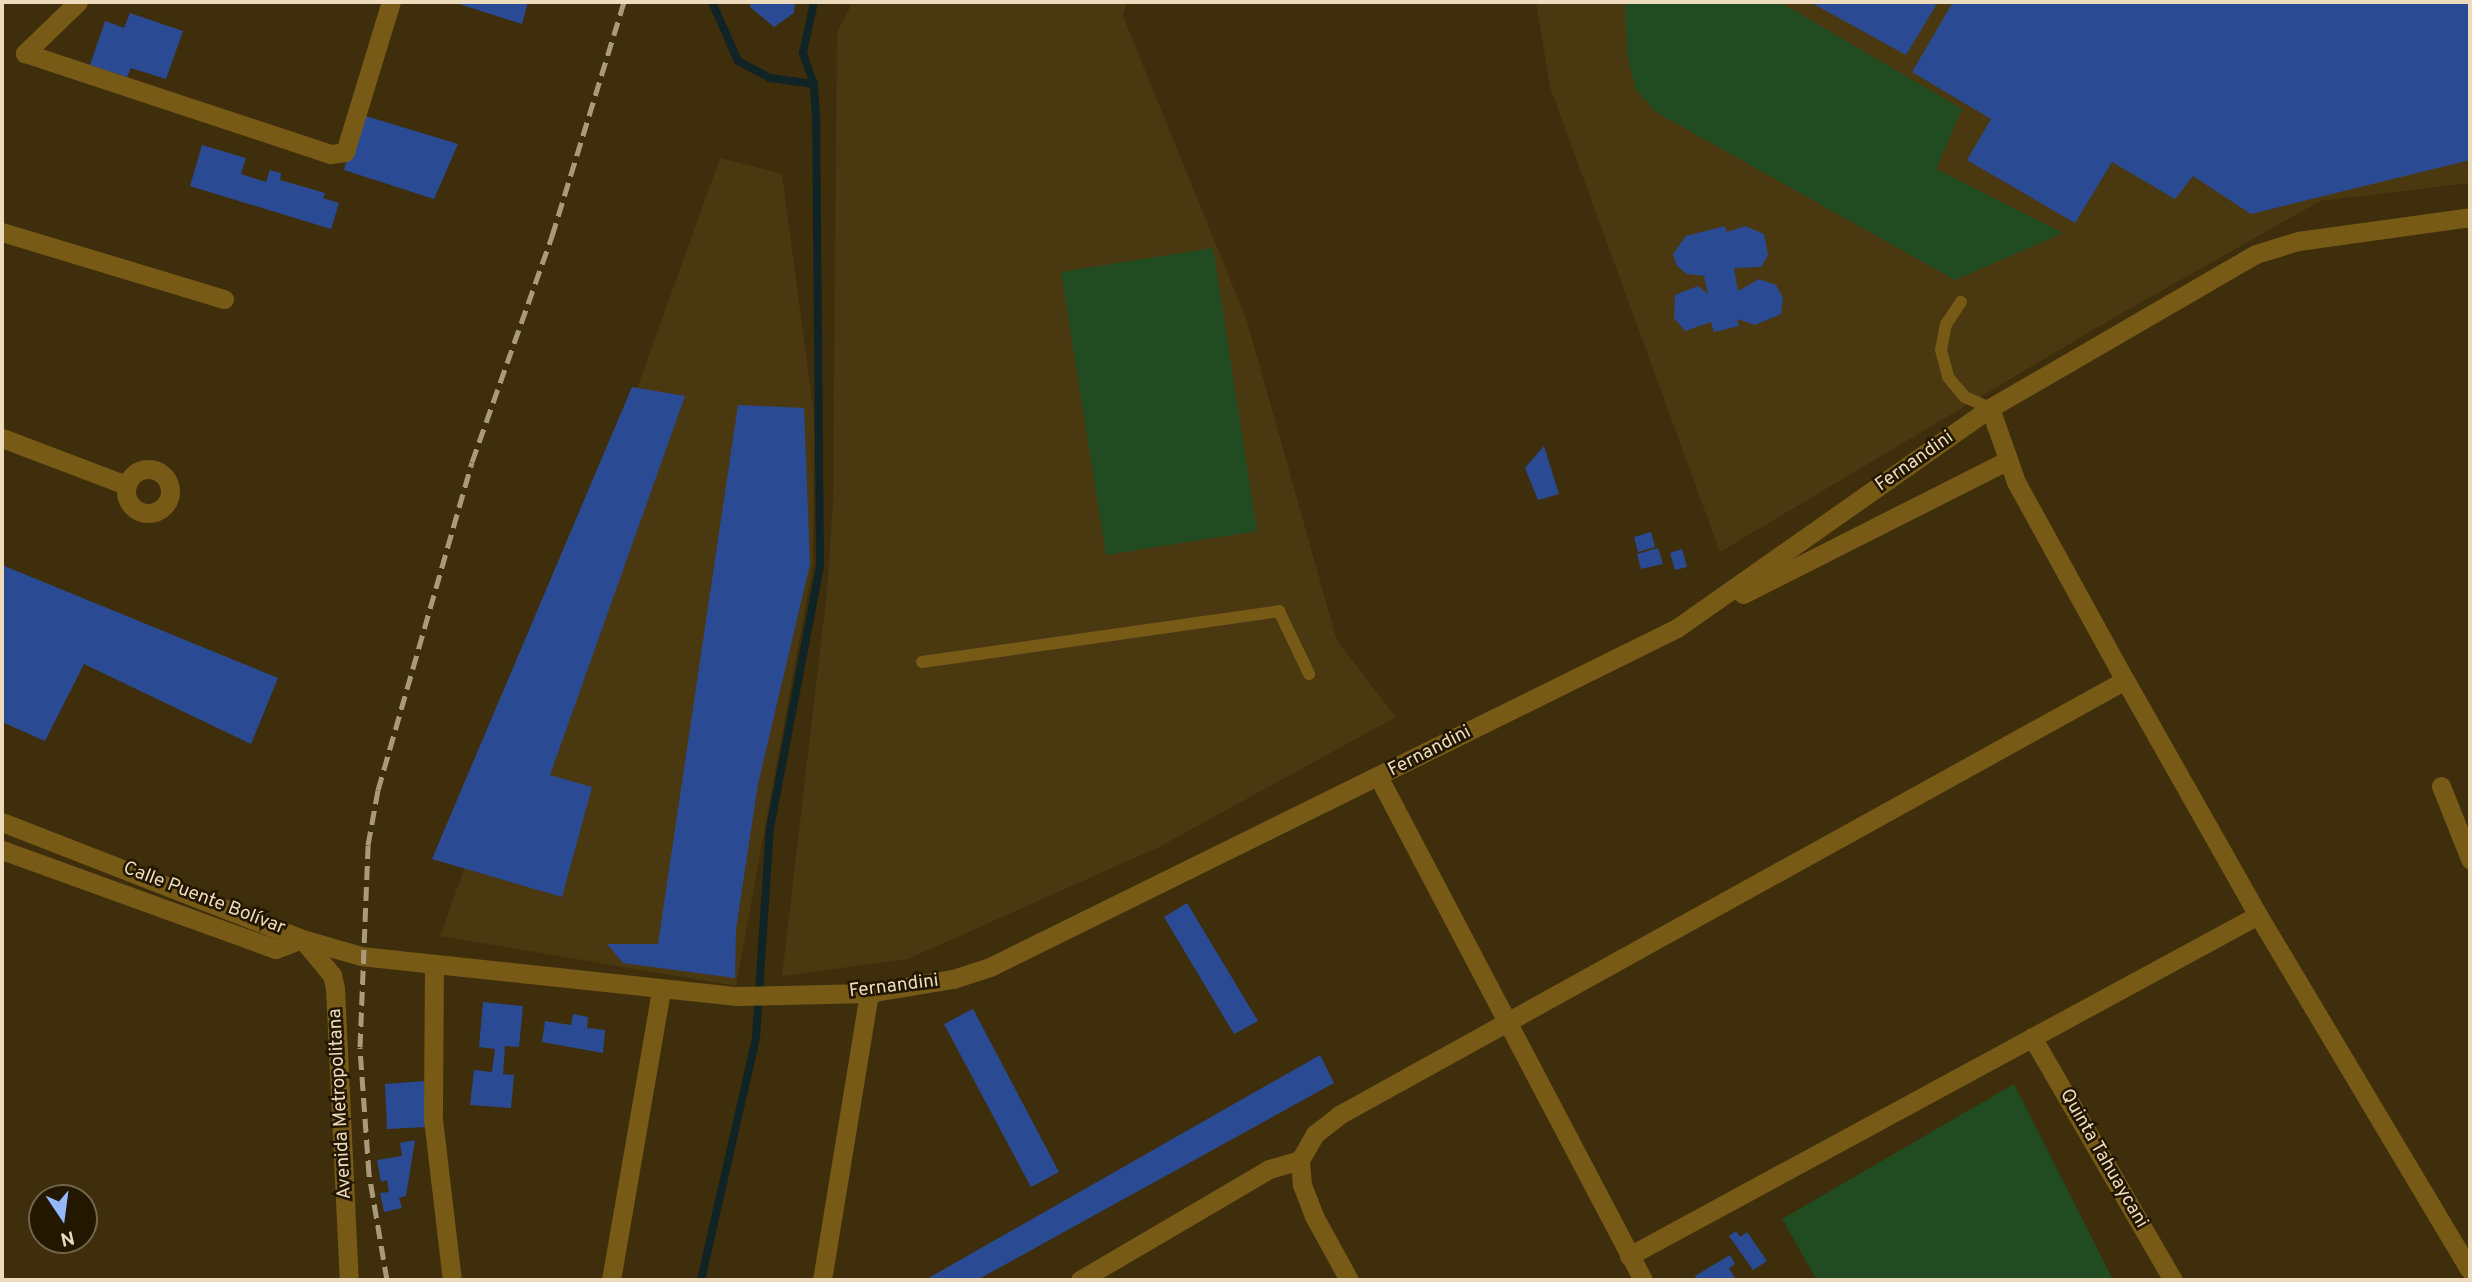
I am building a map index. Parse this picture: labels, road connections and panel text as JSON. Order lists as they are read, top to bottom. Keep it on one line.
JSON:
{"streets":{"street":["Fernandini","Calle Puente Bolívar","Avenida Metropolitana","Quinta Tahuaycani"]},"crossings":[["Fernandini","Calle Puente Bolívar"],["Fernandini","Avenida Metropolitana"],["Calle Puente Bolívar","Avenida Metropolitana"]],"north":"bottom"}
